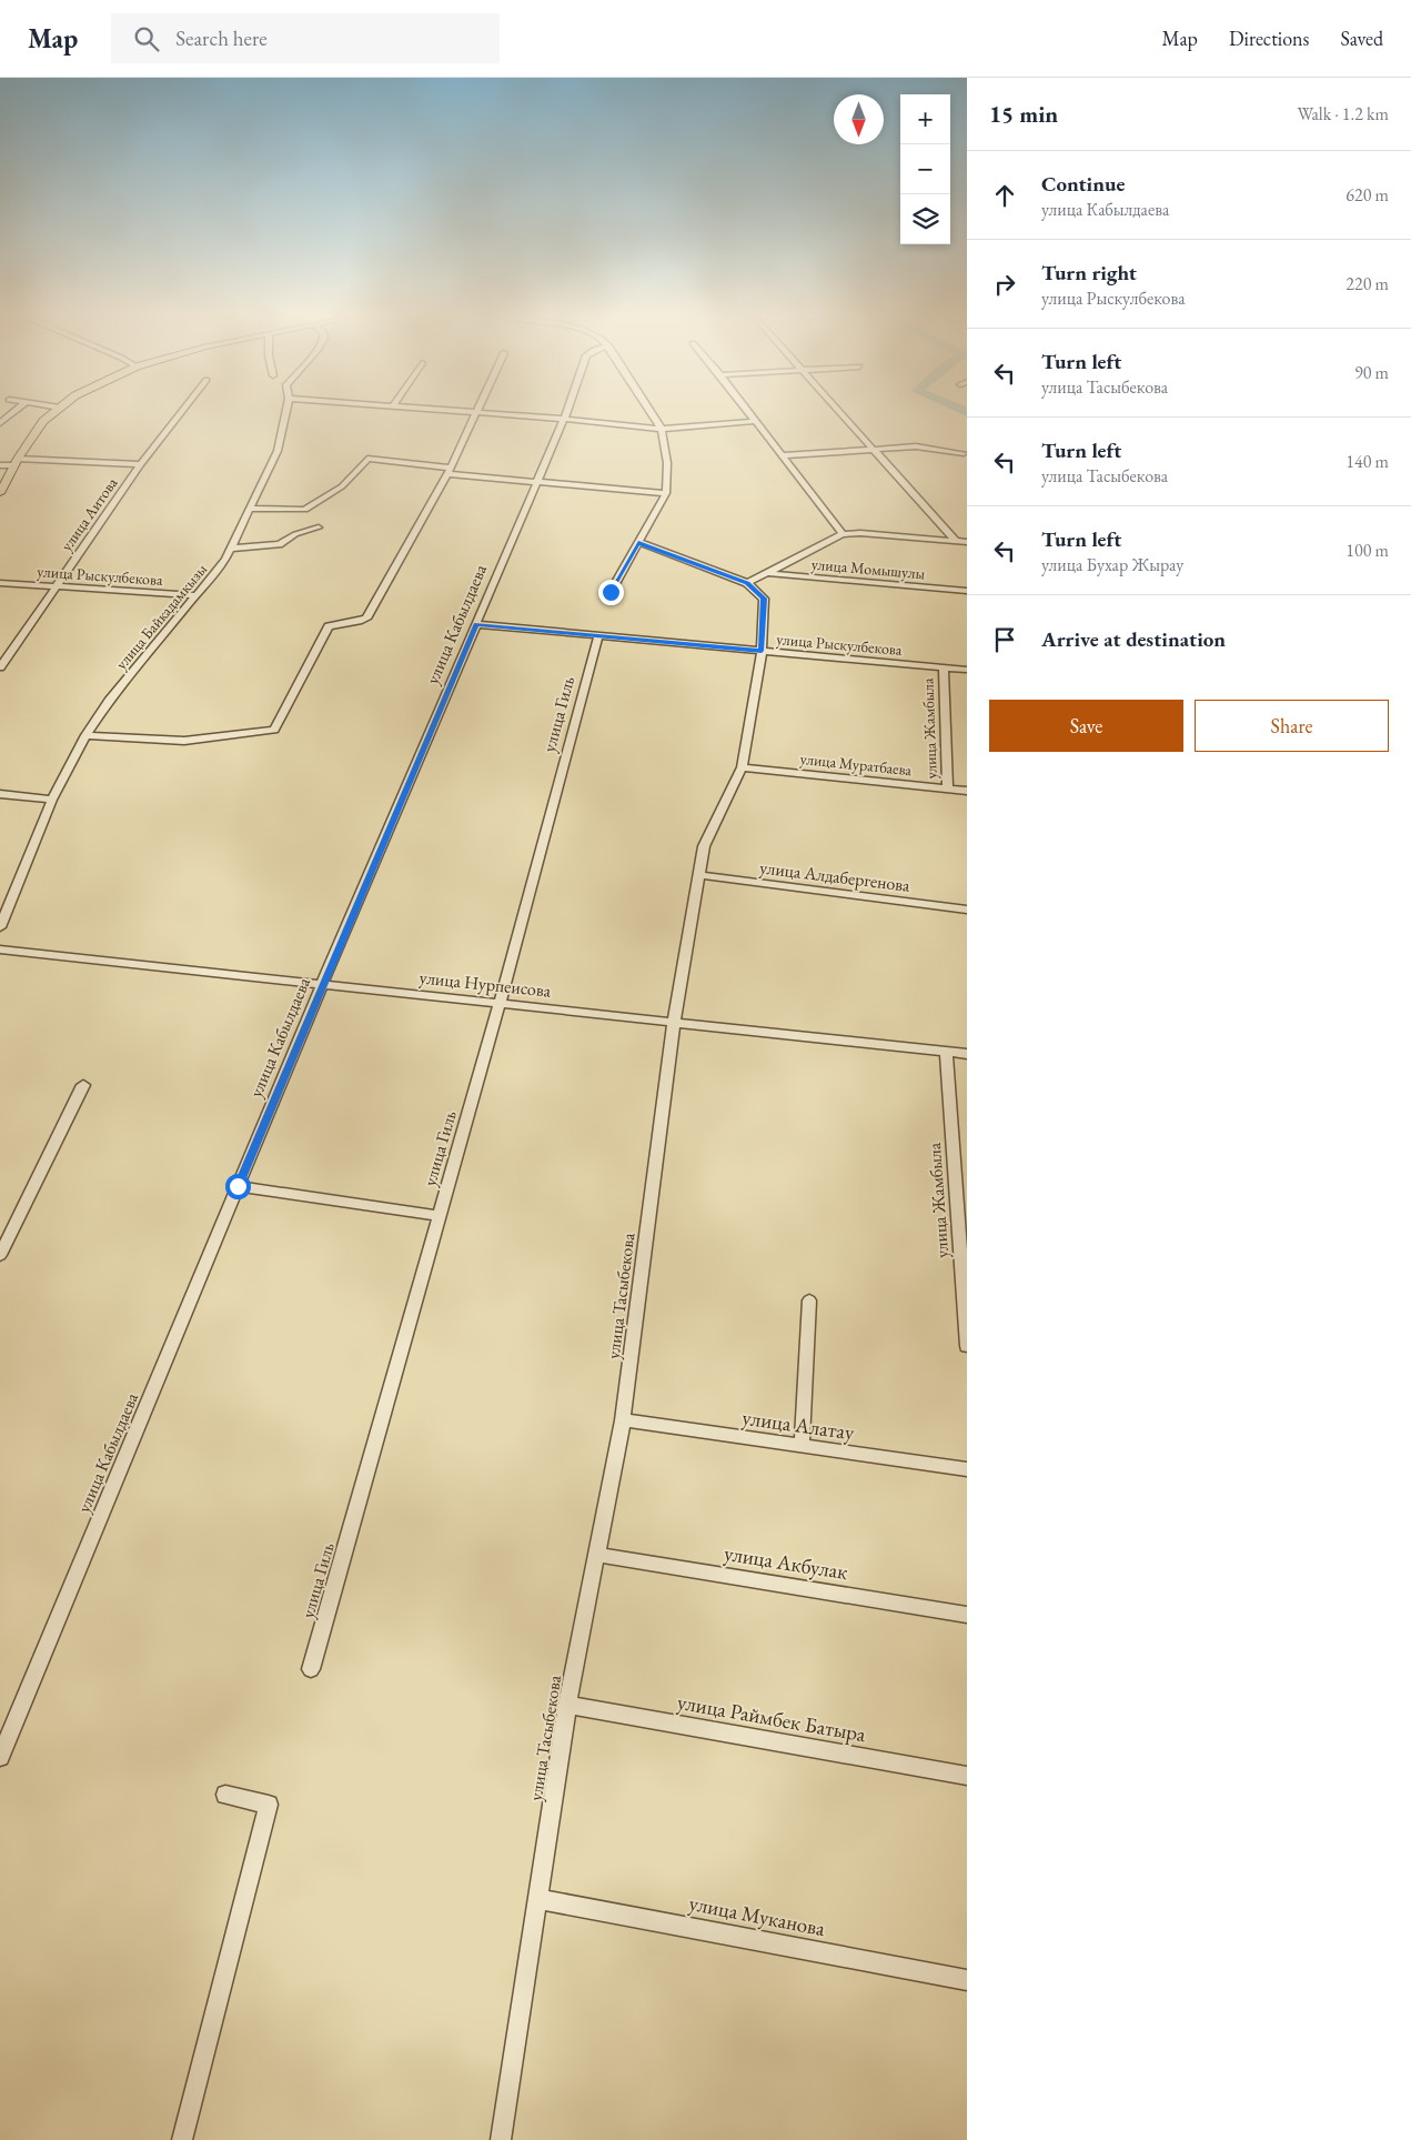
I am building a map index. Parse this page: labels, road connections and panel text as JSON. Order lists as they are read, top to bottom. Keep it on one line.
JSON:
{"streets":{"street":["улица Аитова","улица Момышулы","улица Рыскулбекова","улица Байкадамкызы","улица Кабылдаева","улица Гиль","улица Жамбыла","улица Муратбаева","улица Алдабергенова","улица Нурпеисова","улица Тасыбекова","улица Алатау","улица Акбулак","улица Раймбек Батыра","улица Муканова"]},"crossings":[["улица Аитова","улица Рыскулбекова"],["улица Рыскулбекова","улица Байкадамкызы"],["улица Рыскулбекова","улица Кабылдаева"],["улица Рыскулбекова","улица Гиль"],["улица Рыскулбекова","улица Жамбыла"],["улица Рыскулбекова","улица Тасыбекова"],["улица Кабылдаева","улица Нурпеисова"],["улица Гиль","улица Нурпеисова"],["улица Жамбыла","улица Муратбаева"],["улица Жамбыла","улица Нурпеисова"],["улица Муратбаева","улица Тасыбекова"],["улица Алдабергенова","улица Тасыбекова"],["улица Нурпеисова","улица Тасыбекова"],["улица Тасыбекова","улица Алатау"],["улица Тасыбекова","улица Акбулак"],["улица Тасыбекова","улица Раймбек Батыра"],["улица Тасыбекова","улица Муканова"]],"north":"bottom","page":{"header":"Map","search":"Search here","nav":["Map","Directions","Saved"],"heading":["15 min","Walk · 1.2 km"],"map_buttons":["+","−"],"list":[["Continue","улица Кабылдаева","620 m"],["Turn right","улица Рыскулбекова","220 m"],["Turn left","улица Тасыбекова","90 m"],["Turn left","улица Тасыбекова","140 m"],["Turn left","улица Бухар Жырау","100 m"],"Arrive at destination"],"buttons":["Save","Share"]}}
